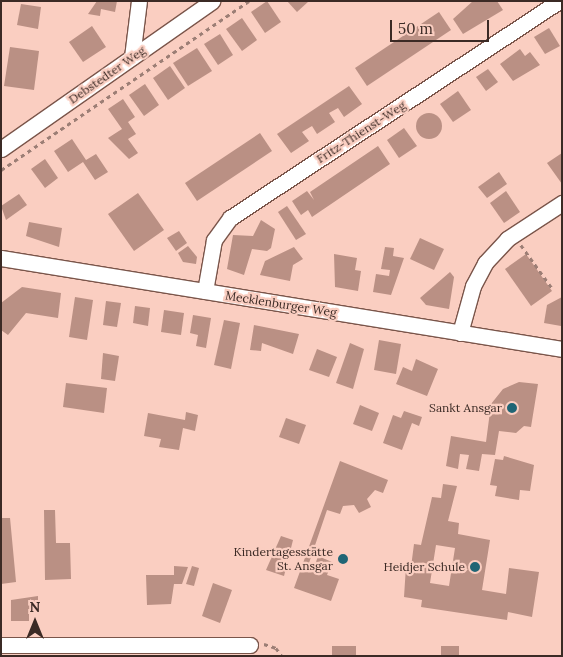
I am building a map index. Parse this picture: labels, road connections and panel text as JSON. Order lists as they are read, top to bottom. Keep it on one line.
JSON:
{"streets":{"street":["Debstedter Weg","Fritz-Thienst-Weg","Mecklenburger Weg"]},"crossings":[["Fritz-Thienst-Weg","Mecklenburger Weg"]],"places":["Sankt Ansgar","Kindertagesstätte St. Ansgar","Heidjer Schule"],"scale_bar":"50 m","north":"top"}
